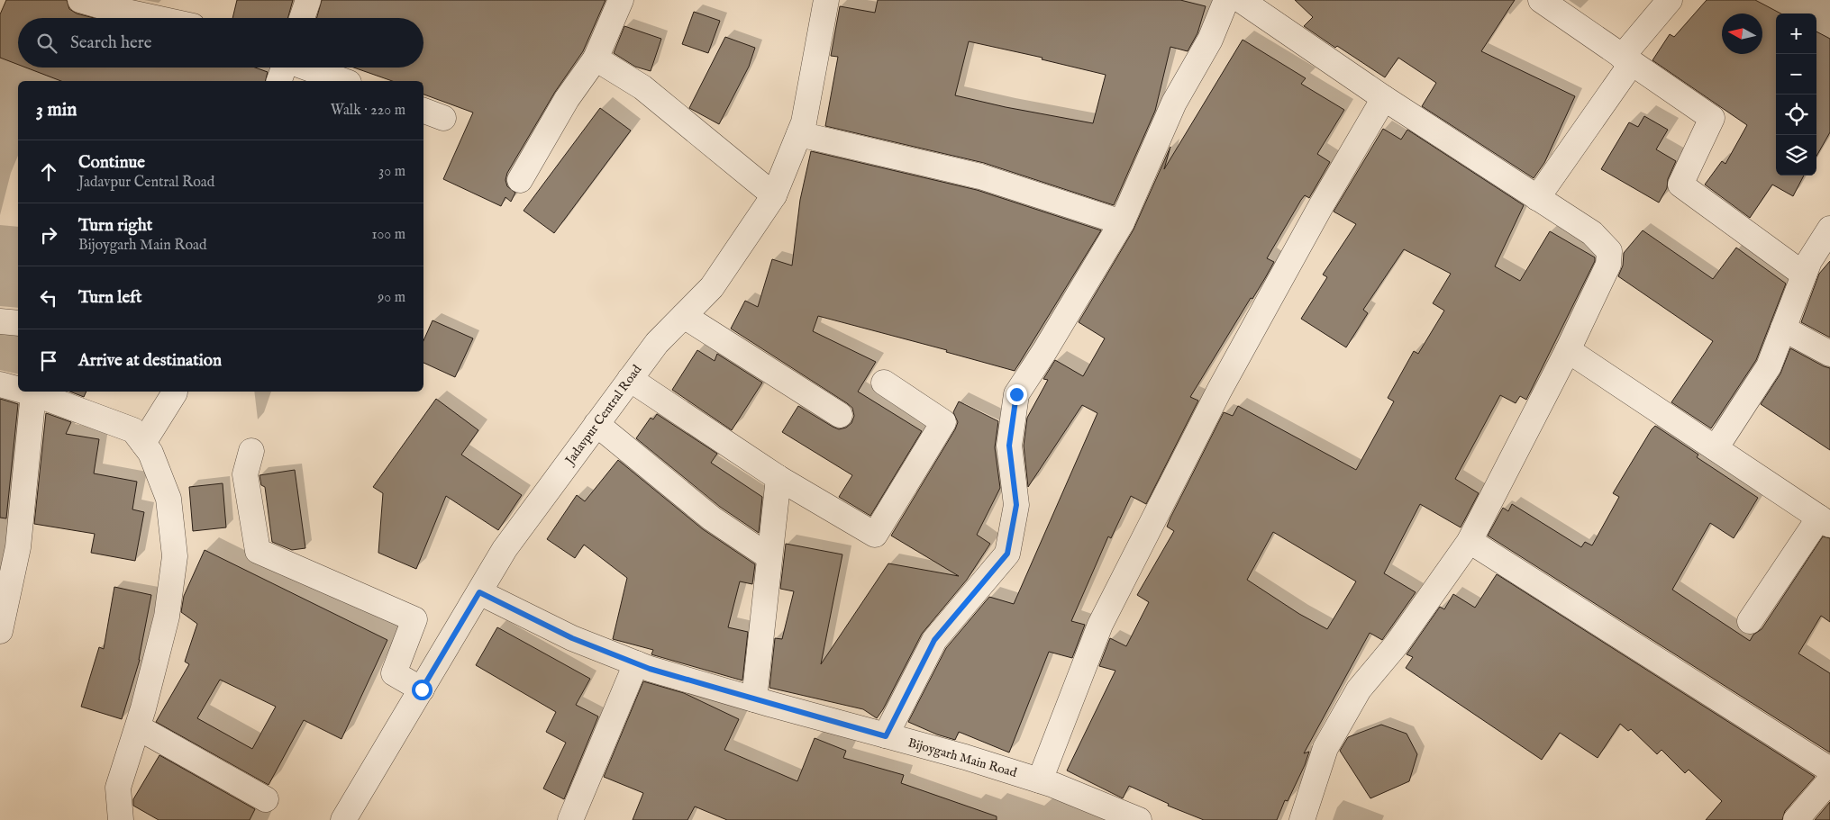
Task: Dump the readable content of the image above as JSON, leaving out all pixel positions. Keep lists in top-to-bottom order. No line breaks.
{"streets":{"street":["Jadavpur Central Road","Bijoygarh Main Road"]},"crossings":[["Jadavpur Central Road","Bijoygarh Main Road"]],"north":"left","page":{"map_buttons":["+","−"],"search":"Search here","heading":["3 min","Walk · 220 m"],"list":[["Continue","Jadavpur Central Road","30 m"],["Turn right","Bijoygarh Main Road","100 m"],["Turn left","90 m"],"Arrive at destination"]}}
